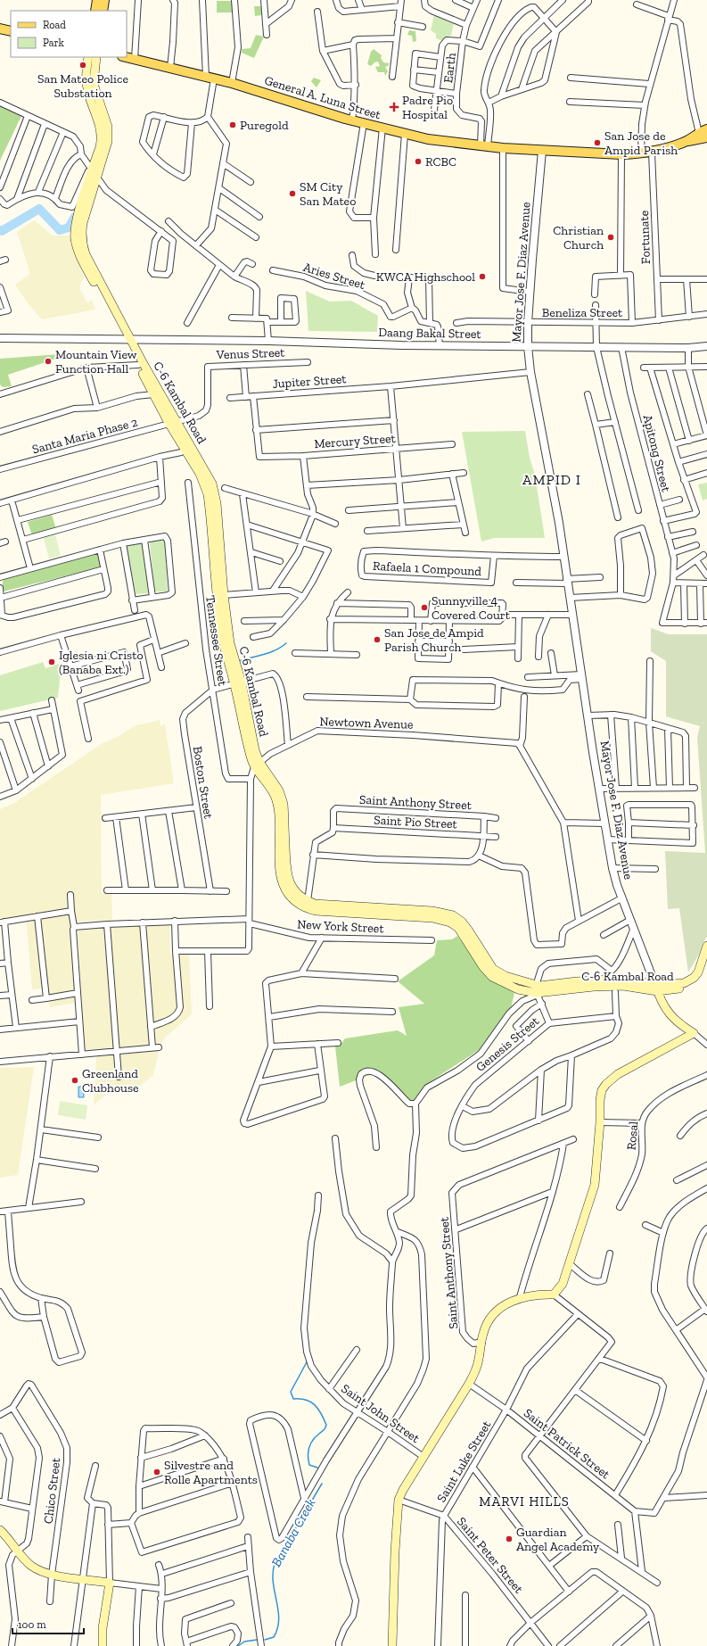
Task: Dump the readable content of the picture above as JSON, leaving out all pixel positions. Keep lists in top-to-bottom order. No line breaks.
{"streets":{"main road":["General A. Luna Street","Mayor Jose F. Diaz Avenue","C-6 Kambal Road"],"street":["Earth","Fortunate","Aries Street","Beneliza Street","Daang Bakal Street","Venus Street","Jupiter Street","Santa Maria Phase 2","Mercury Street","Apitong Street","Rafaela 1 Compound","Tennessee Street","Newtown Avenue","Boston Street","Saint Anthony Street","Saint Pio Street","New York Street","Genesis Street","Rosal","Saint John Street","Saint Patrick Street","Saint Luke Street","Chico Street","Saint Peter Street"]},"crossings":[["Earth","General A. Luna Street"],["General A. Luna Street","Fortunate"],["General A. Luna Street","Mayor Jose F. Diaz Avenue"],["Fortunate","Beneliza Street"],["Mayor Jose F. Diaz Avenue","Beneliza Street"],["Mayor Jose F. Diaz Avenue","Daang Bakal Street"],["Mayor Jose F. Diaz Avenue","Jupiter Street"],["Mayor Jose F. Diaz Avenue","C-6 Kambal Road"],["Mayor Jose F. Diaz Avenue","Rafaela 1 Compound"],["Daang Bakal Street","C-6 Kambal Road"],["Daang Bakal Street","Apitong Street"],["Venus Street","C-6 Kambal Road"],["Venus Street","Santa Maria Phase 2"],["C-6 Kambal Road","Santa Maria Phase 2"],["C-6 Kambal Road","Newtown Avenue"],["Tennessee Street","Boston Street"],["Saint Anthony Street","Saint Pio Street"],["Saint Patrick Street","Saint Luke Street"],["Saint Luke Street","Saint Peter Street"]],"districts":["AMPID I","MARVI HILLS"],"water":["Banaba Creek"],"places":{"other":["San Mateo Police Substation","Puregold","San Jose de Ampid Parish","RCBC","SM City San Mateo","Christian Church","KWCA Highschool","Mountain View Function Hall","Sunnyville 4 Covered Court","San Jose de Ampid Parish Church","Iglesia ni Cristo (Banaba Ext.)","Greenland Clubhouse","Silvestre and Rolle Apartments","Guardian Angel Academy"],"health":["Padre Pio Hospital"]},"legend":["Road","Park"],"scale_bar":"100 m"}
